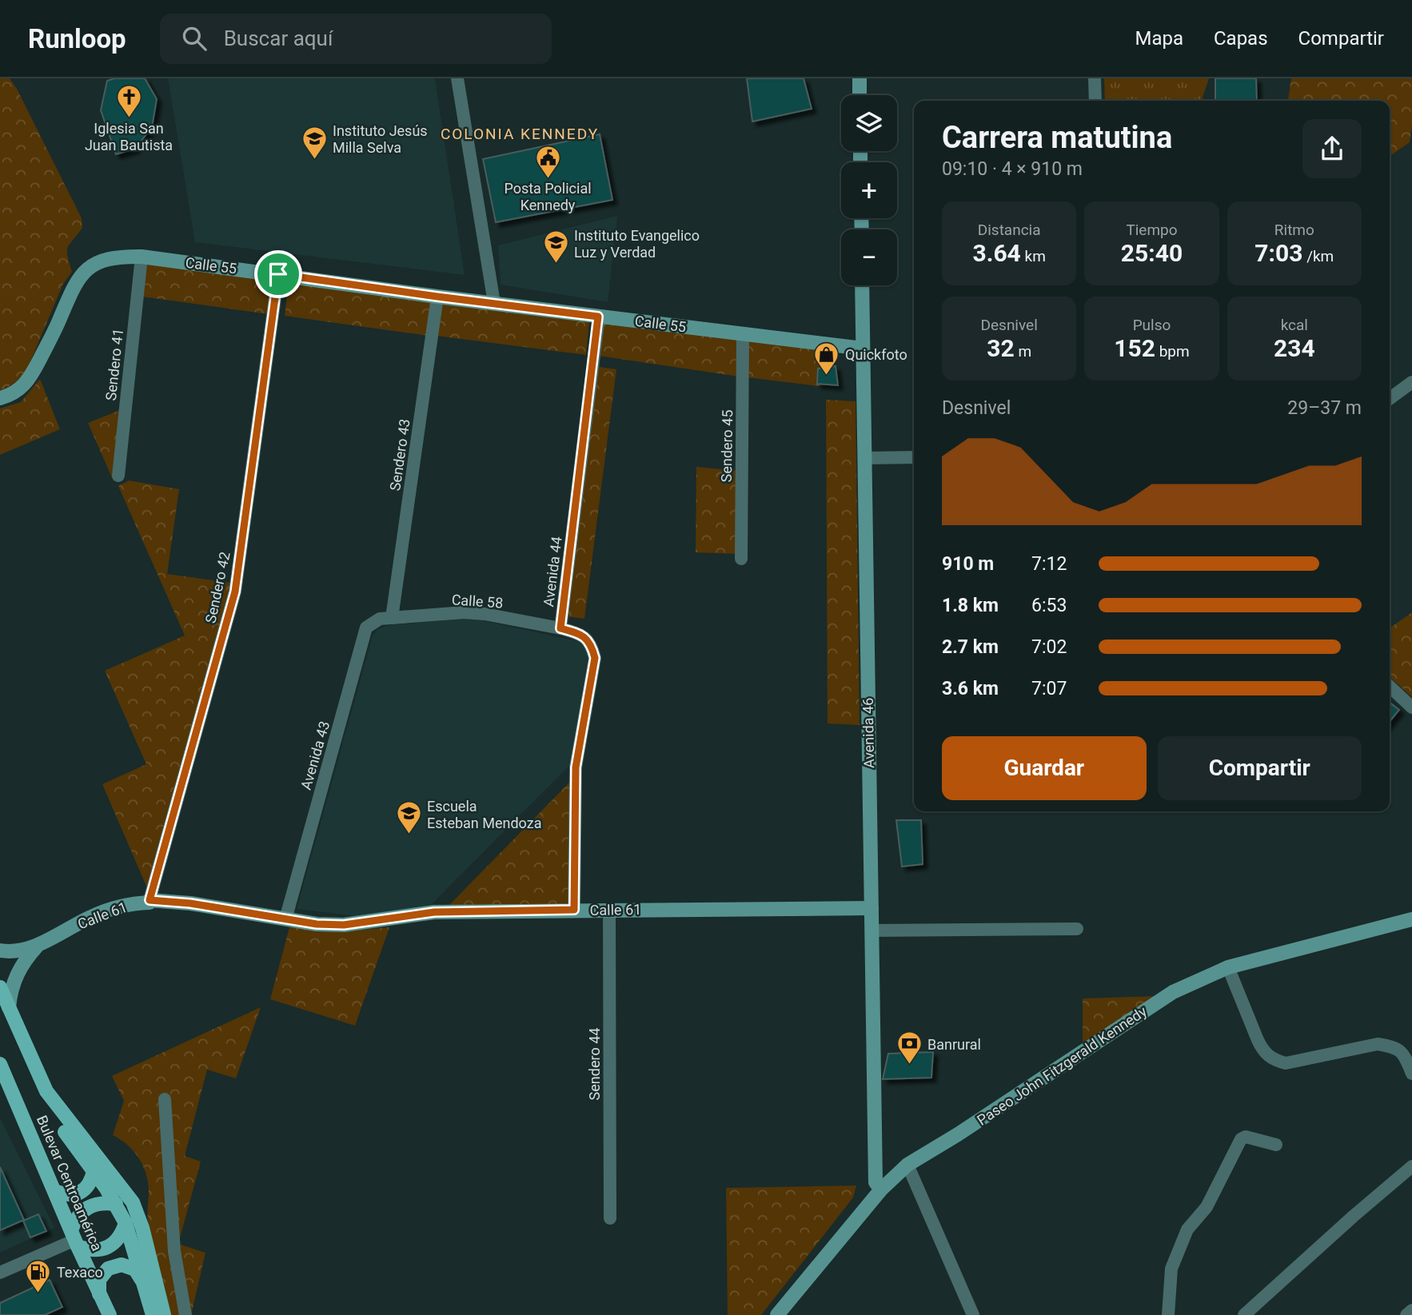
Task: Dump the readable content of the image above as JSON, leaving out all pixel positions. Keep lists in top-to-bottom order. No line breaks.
{"streets":{"main road":["Bulevar Centroamérica"],"street":["Calle 55","Sendero 41","Sendero 45","Sendero 43","Avenida 44","Sendero 42","Calle 58","Avenida 46","Avenida 43","Calle 61","Sendero 44","Paseo John Fitzgerald Kennedy"]},"crossings":[["Calle 55","Sendero 41"],["Calle 55","Sendero 45"],["Calle 55","Sendero 43"],["Calle 55","Avenida 44"],["Calle 55","Sendero 42"],["Calle 55","Avenida 46"],["Sendero 43","Calle 58"],["Sendero 43","Avenida 43"],["Avenida 44","Calle 58"],["Sendero 42","Calle 61"],["Calle 58","Avenida 43"],["Avenida 46","Calle 61"],["Avenida 46","Paseo John Fitzgerald Kennedy"],["Avenida 43","Calle 61"],["Calle 61","Sendero 44"],["Calle 61","Bulevar Centroamérica"]],"districts":["COLONIA KENNEDY"],"places":{"church":["Iglesia San Juan Bautista"],"school or university":["Instituto Jesús Milla Selva","Instituto Evangelico Luz y Verdad","Escuela Esteban Mendoza"],"public building":["Posta Policial Kennedy"],"shop":["Quickfoto"],"bank":["Banrural"],"fuel station":["Texaco"]},"page":{"header":"Runloop","search":"Buscar aquí","nav":["Mapa","Capas","Compartir"],"map_buttons":["+","−"],"heading":["Carrera matutina","09:10 · 4 × 910 m"],"stats":[["Distancia","3.64 km"],["Tiempo","25:40"],["Ritmo","7:03 /km"],["Desnivel","32 m"],["Pulso","152 bpm"],["kcal","234"]],"chart":["Desnivel","29–37 m"],"list":[{"name":"910 m","note":"7:12"},{"name":"1.8 km","note":"6:53"},{"name":"2.7 km","note":"7:02"},{"name":"3.6 km","note":"7:07"}],"buttons":["Guardar","Compartir"]}}
